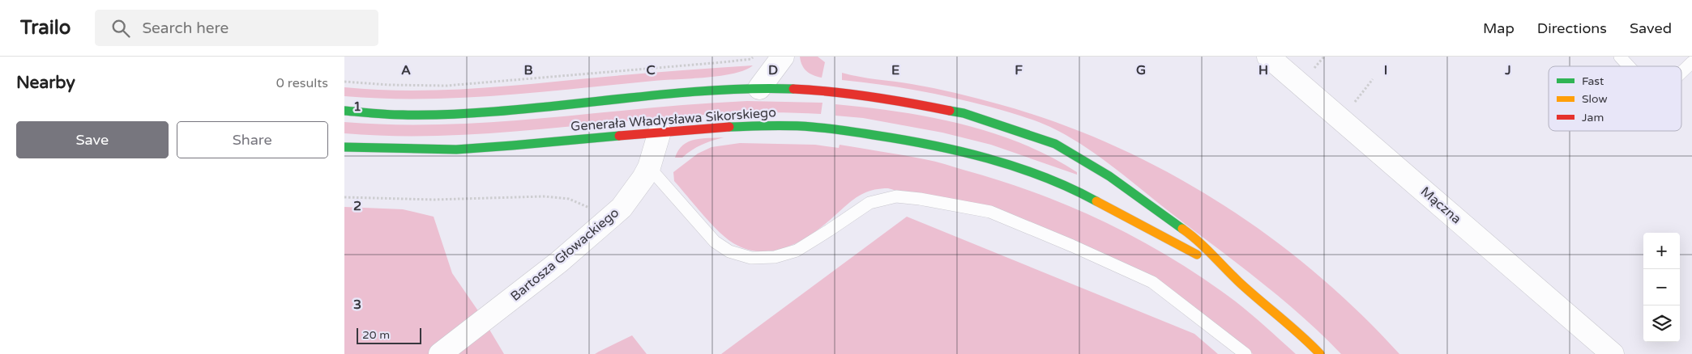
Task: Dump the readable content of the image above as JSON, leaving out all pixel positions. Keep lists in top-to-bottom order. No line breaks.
{"streets":{"main road":["Generała Władysława Sikorskiego"],"street":["Mączna","Bartosza Głowackiego"]},"crossings":[["Generała Władysława Sikorskiego","Bartosza Głowackiego"]],"legend":["Fast","Slow","Jam"],"scale_bar":"20 m","page":{"header":"Trailo","search":"Search here","nav":["Map","Directions","Saved"],"heading":["Nearby","0 results"],"buttons":["Save","Share"],"map_buttons":["+","−"],"scale":"20 m"},"grid":{"columns":["A","B","C","D","E","F","G","H","I","J"],"rows":["1","2","3"]}}
